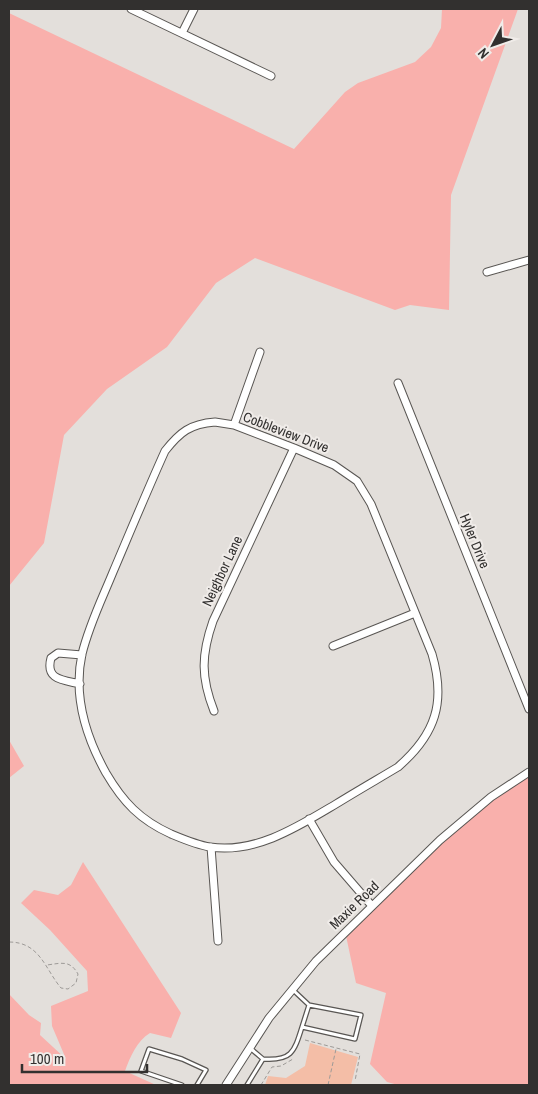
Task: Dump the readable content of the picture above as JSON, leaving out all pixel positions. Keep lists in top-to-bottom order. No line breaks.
{"streets":{"street":["Cobbleview Drive","Hyler Drive","Neighbor Lane","Maxie Road"]},"crossings":[["Cobbleview Drive","Neighbor Lane"]],"scale_bar":"100 m","north":"bottom left"}
